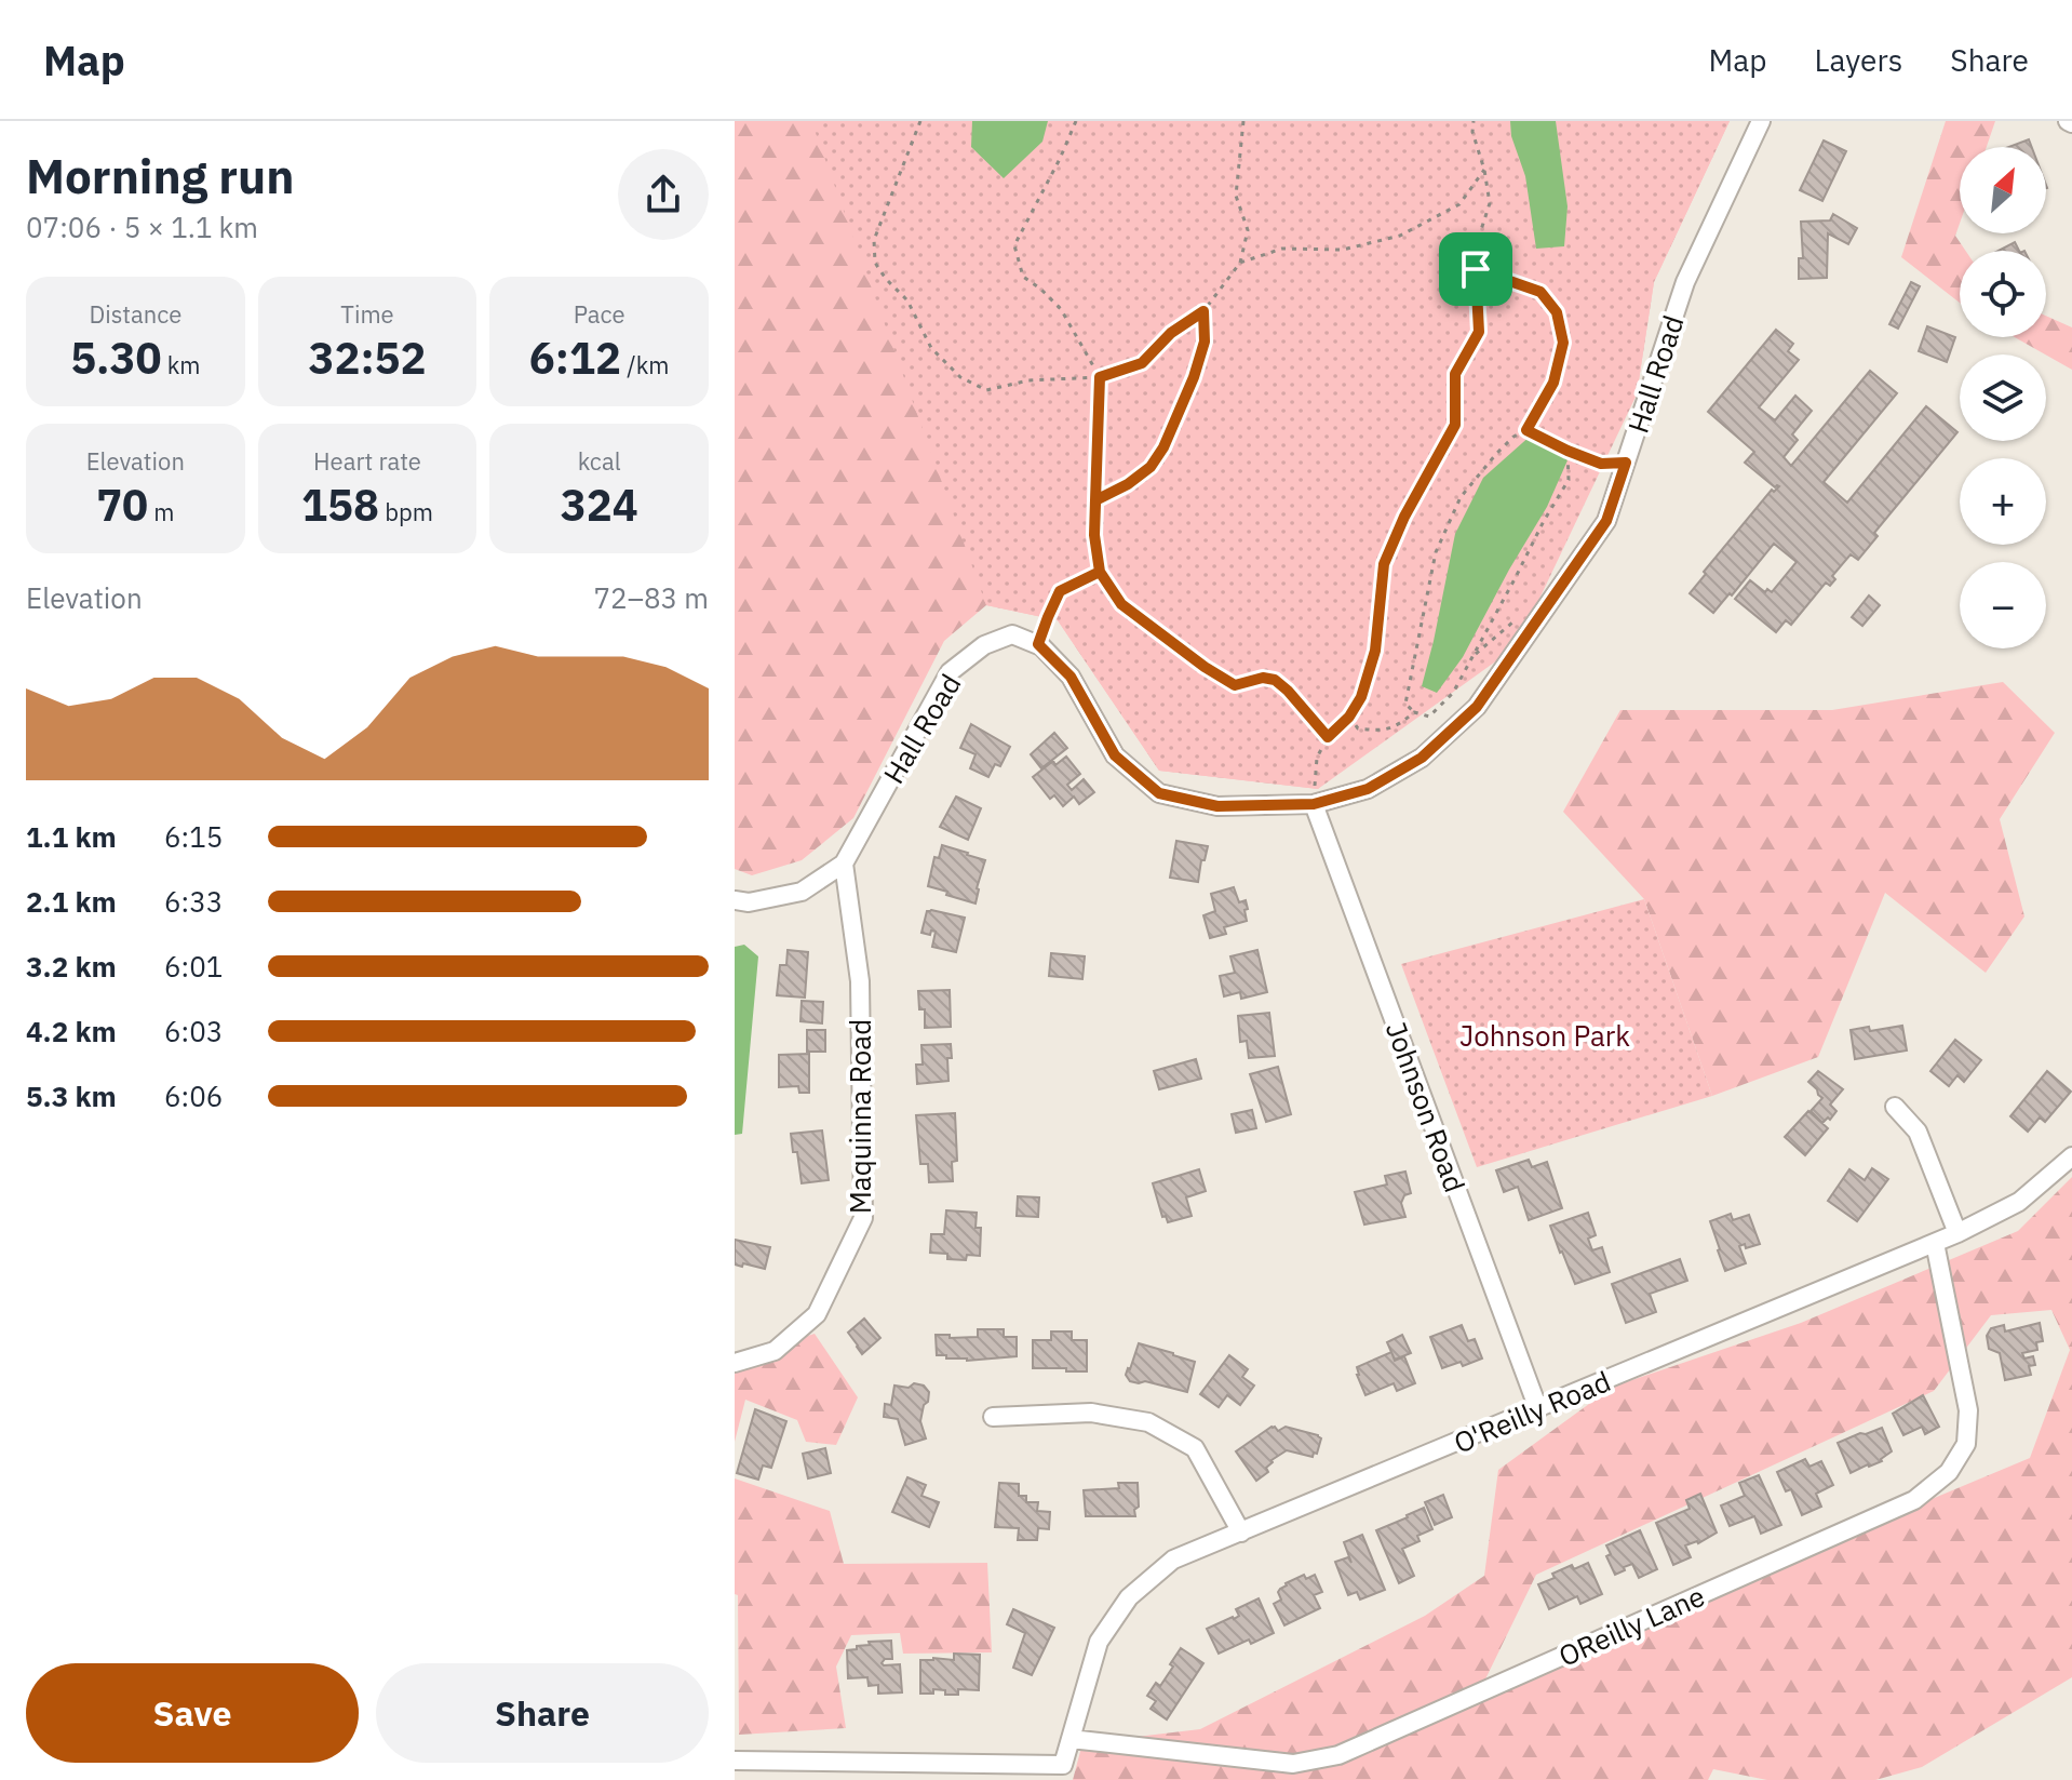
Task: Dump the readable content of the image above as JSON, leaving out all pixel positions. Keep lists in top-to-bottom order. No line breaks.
{"streets":{"street":["Hall Road","Johnson Road","Maquinna Road","O'Reilly Road","OReilly Lane"]},"crossings":[["Hall Road","Johnson Road"],["Hall Road","Maquinna Road"],["Johnson Road","O'Reilly Road"],["O'Reilly Road","OReilly Lane"]],"parks":["Johnson Park"],"north":"top right","page":{"header":"Map","nav":["Map","Layers","Share"],"heading":["Morning run","07:06 · 5 × 1.1 km"],"map_buttons":["+","−"],"stats":[["Distance","5.30 km"],["Time","32:52"],["Pace","6:12 /km"],["Elevation","70 m"],["Heart rate","158 bpm"],["kcal","324"]],"chart":["Elevation","72–83 m"],"list":[{"name":"1.1 km","note":"6:15"},{"name":"2.1 km","note":"6:33"},{"name":"3.2 km","note":"6:01"},{"name":"4.2 km","note":"6:03"},{"name":"5.3 km","note":"6:06"}],"buttons":["Save","Share"]}}
